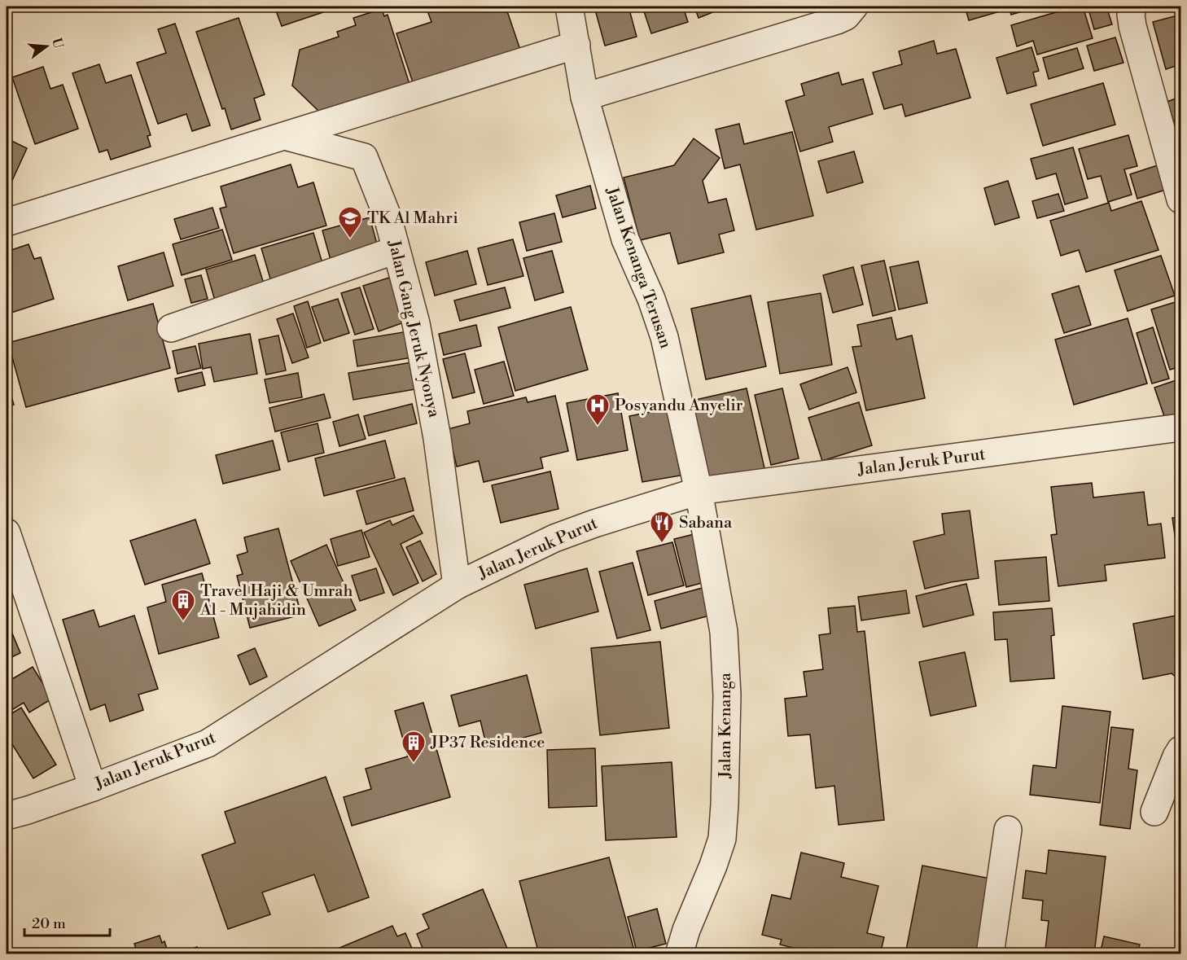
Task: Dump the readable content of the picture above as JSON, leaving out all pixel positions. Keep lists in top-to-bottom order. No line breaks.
{"streets":{"street":["Jalan Kenanga Terusan","Jalan Gang Jeruk Nyonya","Jalan Jeruk Purut","Jalan Kenanga"]},"crossings":[["Jalan Kenanga Terusan","Jalan Jeruk Purut"],["Jalan Kenanga Terusan","Jalan Kenanga"],["Jalan Gang Jeruk Nyonya","Jalan Jeruk Purut"],["Jalan Jeruk Purut","Jalan Kenanga"]],"places":{"school or university":["TK Al Mahri"],"hospital":["Posyandu Anyelir"],"restaurant":["Sabana"],"building":["Travel Haji & Umrah Al - Mujahidin","JP37 Residence"]},"scale_bar":"20 m","north":"right"}
